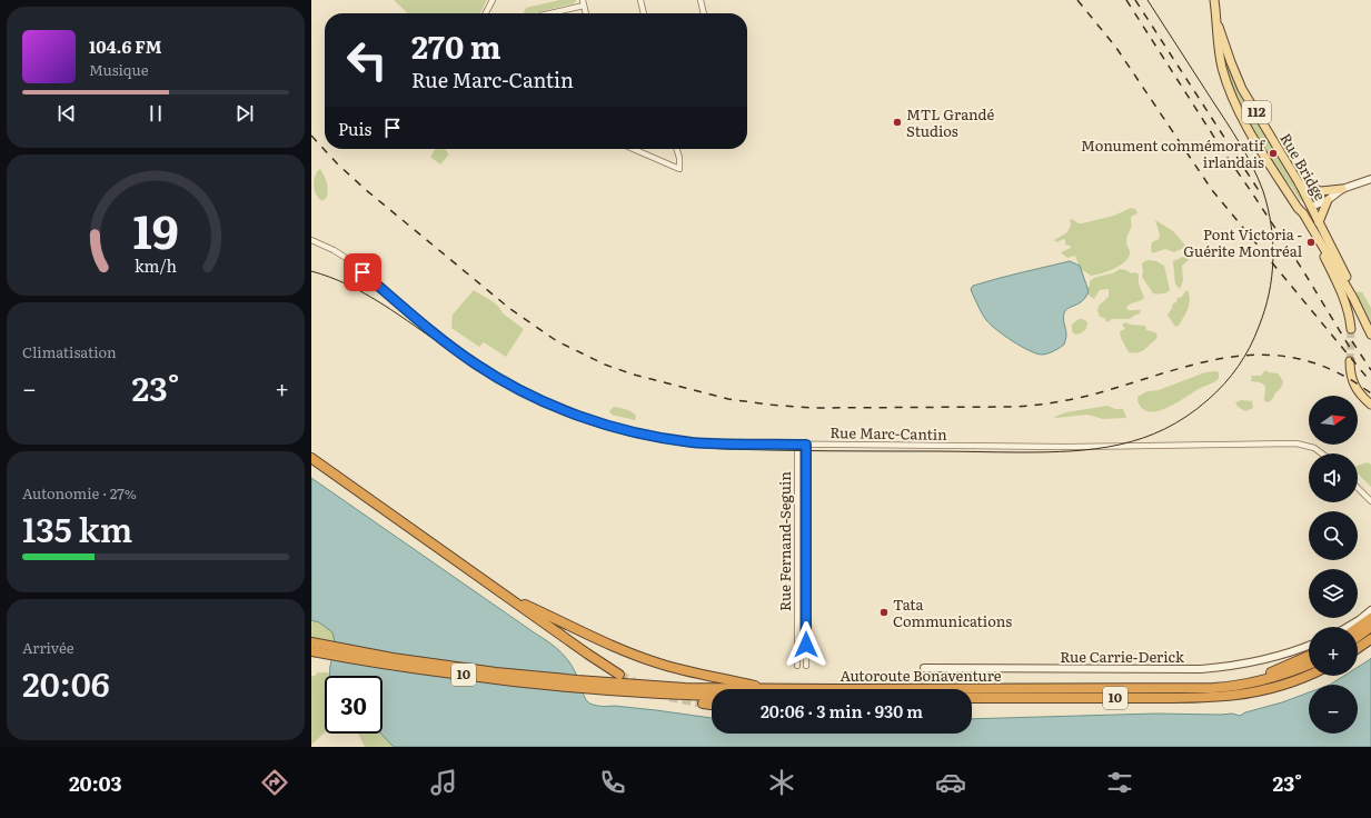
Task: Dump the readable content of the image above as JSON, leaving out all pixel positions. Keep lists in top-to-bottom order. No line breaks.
{"streets":{"highway":["10","Autoroute Bonaventure"],"main road":["112","Rue Bridge"],"street":["Rue Marc-Cantin","Rue Fernand-Seguin","Rue Carrie-Derick"]},"crossings":[["Rue Marc-Cantin","Rue Fernand-Seguin"]],"places":["MTL Grandé Studios","Monument commémoratif irlandais","Pont Victoria - Guérite Montréal","Tata Communications"],"north":"right","page":{"turn":["270 m","Rue Marc-Cantin"],"song":["104.6 FM","Musique"],"then":"Puis","tile":["Climatisation",["Autonomie · 27%","135 km"],["Arrivée","20:06"]],"heat":["−","23°","+"],"map_buttons":["+","−"],"limit":"30","trip":"20:06 · 3 min · 930 m","tabs":["20:03","23°"],"gauge":["19","km/h"]}}
